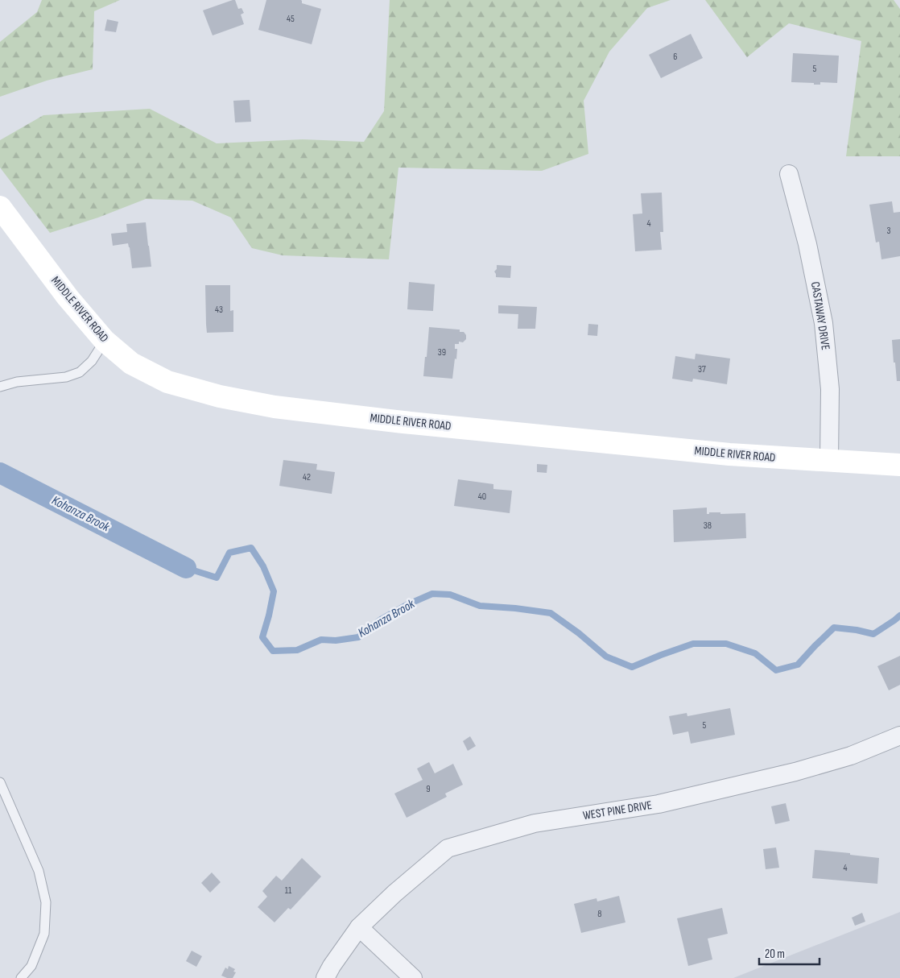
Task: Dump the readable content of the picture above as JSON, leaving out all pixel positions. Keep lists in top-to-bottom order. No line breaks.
{"streets":{"main road":["MIDDLE RIVER ROAD"],"street":["CASTAWAY DRIVE","WEST PINE DRIVE"]},"crossings":[["MIDDLE RIVER ROAD","CASTAWAY DRIVE"]],"water":["Kohanza Brook"],"house_numbers":["45","6","5","4","3","43","39","37","42","40","38","5","9","4","11","8"],"scale_bar":"20 m"}
